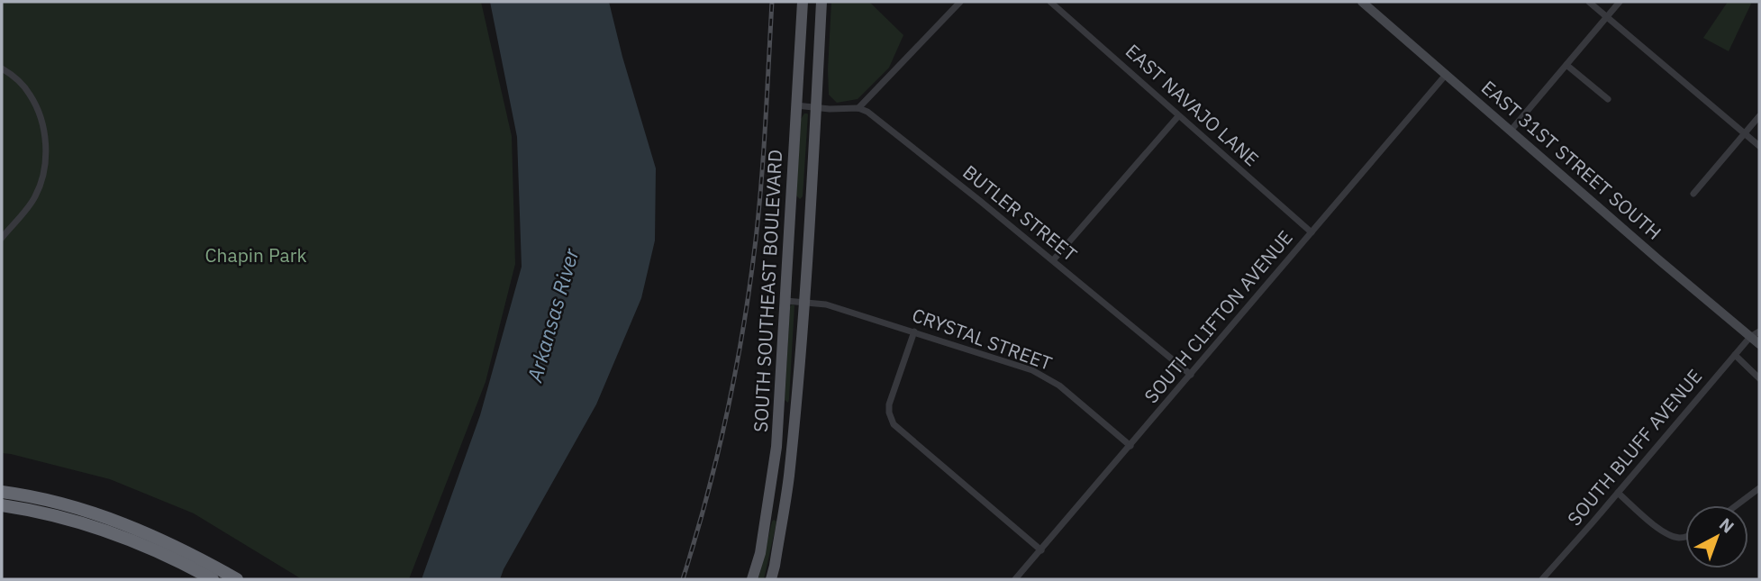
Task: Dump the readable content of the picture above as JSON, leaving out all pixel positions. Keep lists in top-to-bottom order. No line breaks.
{"streets":{"main road":["SOUTH SOUTHEAST BOULEVARD"],"street":["EAST NAVAJO LANE","EAST 31ST STREET SOUTH","BUTLER STREET","SOUTH CLIFTON AVENUE","CRYSTAL STREET","SOUTH BLUFF AVENUE"]},"crossings":[["EAST NAVAJO LANE","SOUTH CLIFTON AVENUE"],["EAST 31ST STREET SOUTH","SOUTH CLIFTON AVENUE"],["EAST 31ST STREET SOUTH","SOUTH BLUFF AVENUE"],["BUTLER STREET","SOUTH CLIFTON AVENUE"],["SOUTH SOUTHEAST BOULEVARD","CRYSTAL STREET"],["SOUTH CLIFTON AVENUE","CRYSTAL STREET"]],"water":["Arkansas River"],"parks":["Chapin Park"],"north":"top right"}
